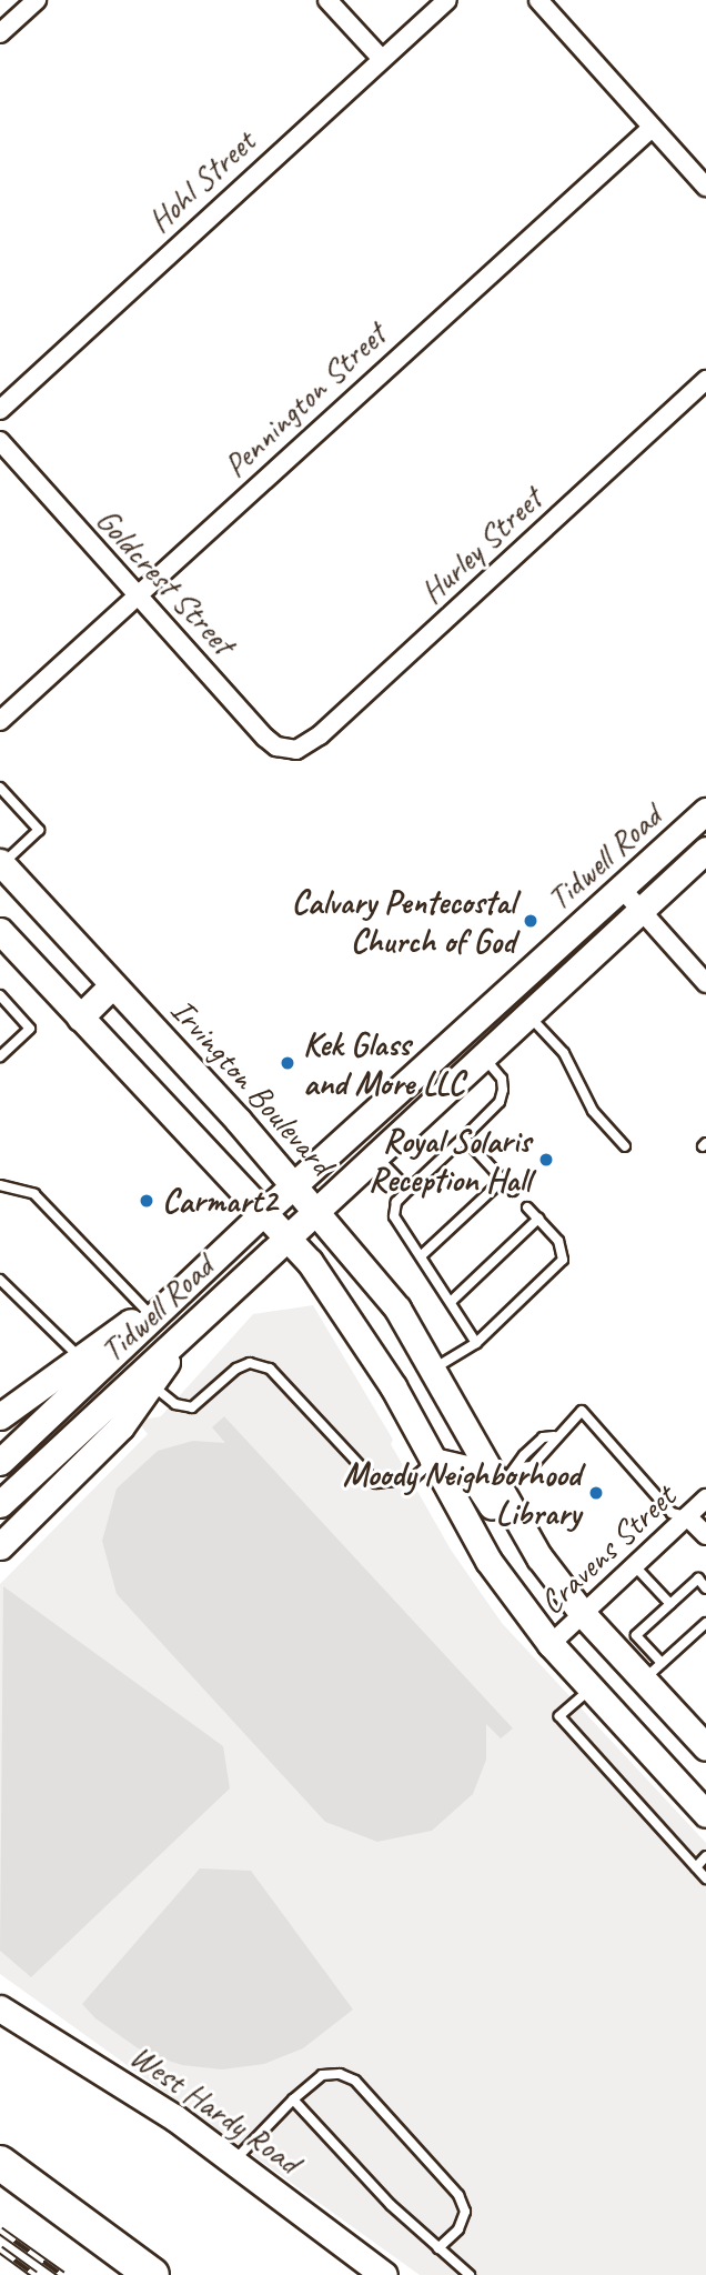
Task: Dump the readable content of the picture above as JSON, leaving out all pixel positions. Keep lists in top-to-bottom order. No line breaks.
{"streets":{"main road":["Tidwell Road","Irvington Boulevard","West Hardy Road"],"street":["Hohl Street","Pennington Street","Hurley Street","Goldcrest Street","Cravens Street"]},"crossings":[["Pennington Street","Goldcrest Street"],["Hurley Street","Goldcrest Street"],["Tidwell Road","Irvington Boulevard"],["Irvington Boulevard","Cravens Street"]],"places":["Calvary Pentecostal Church of God","Kek Glass and More LLC","Royal Solaris Reception Hall","Carmart2","Moody Neighborhood Library"]}
